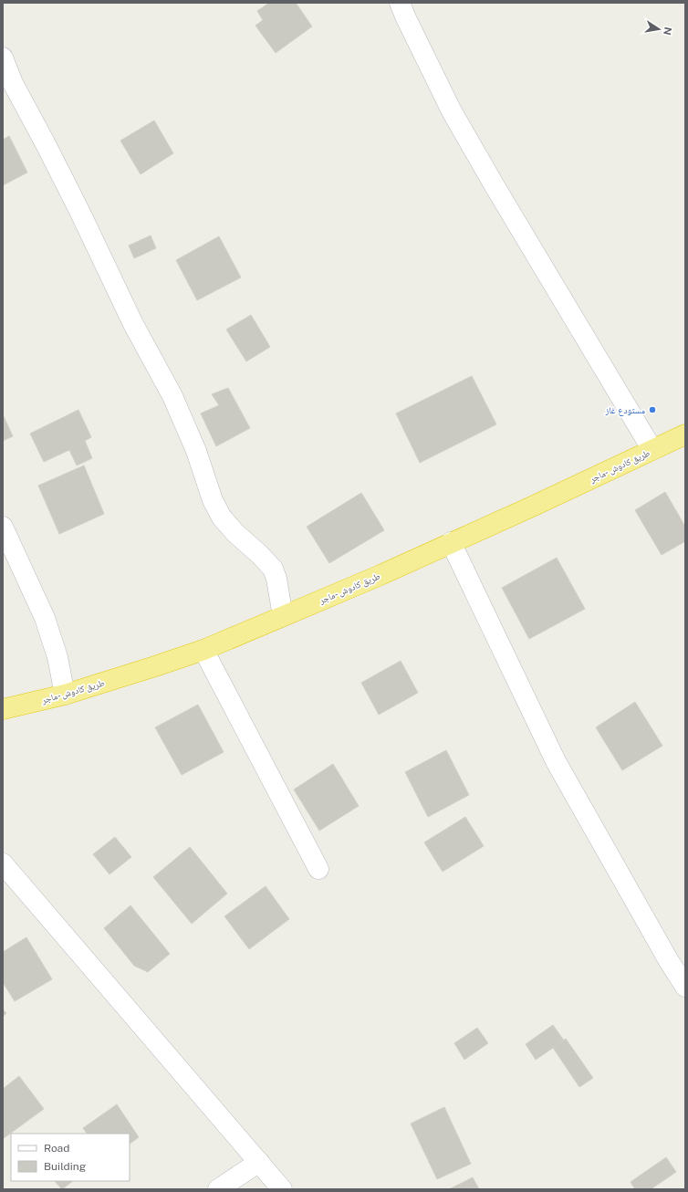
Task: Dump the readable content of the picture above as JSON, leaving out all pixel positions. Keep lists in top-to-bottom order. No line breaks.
{"streets":{"highway":["طريق كادوش -ماجر"]},"places":["مستودع غاز"],"legend":["Road","Building"],"north":"right"}
